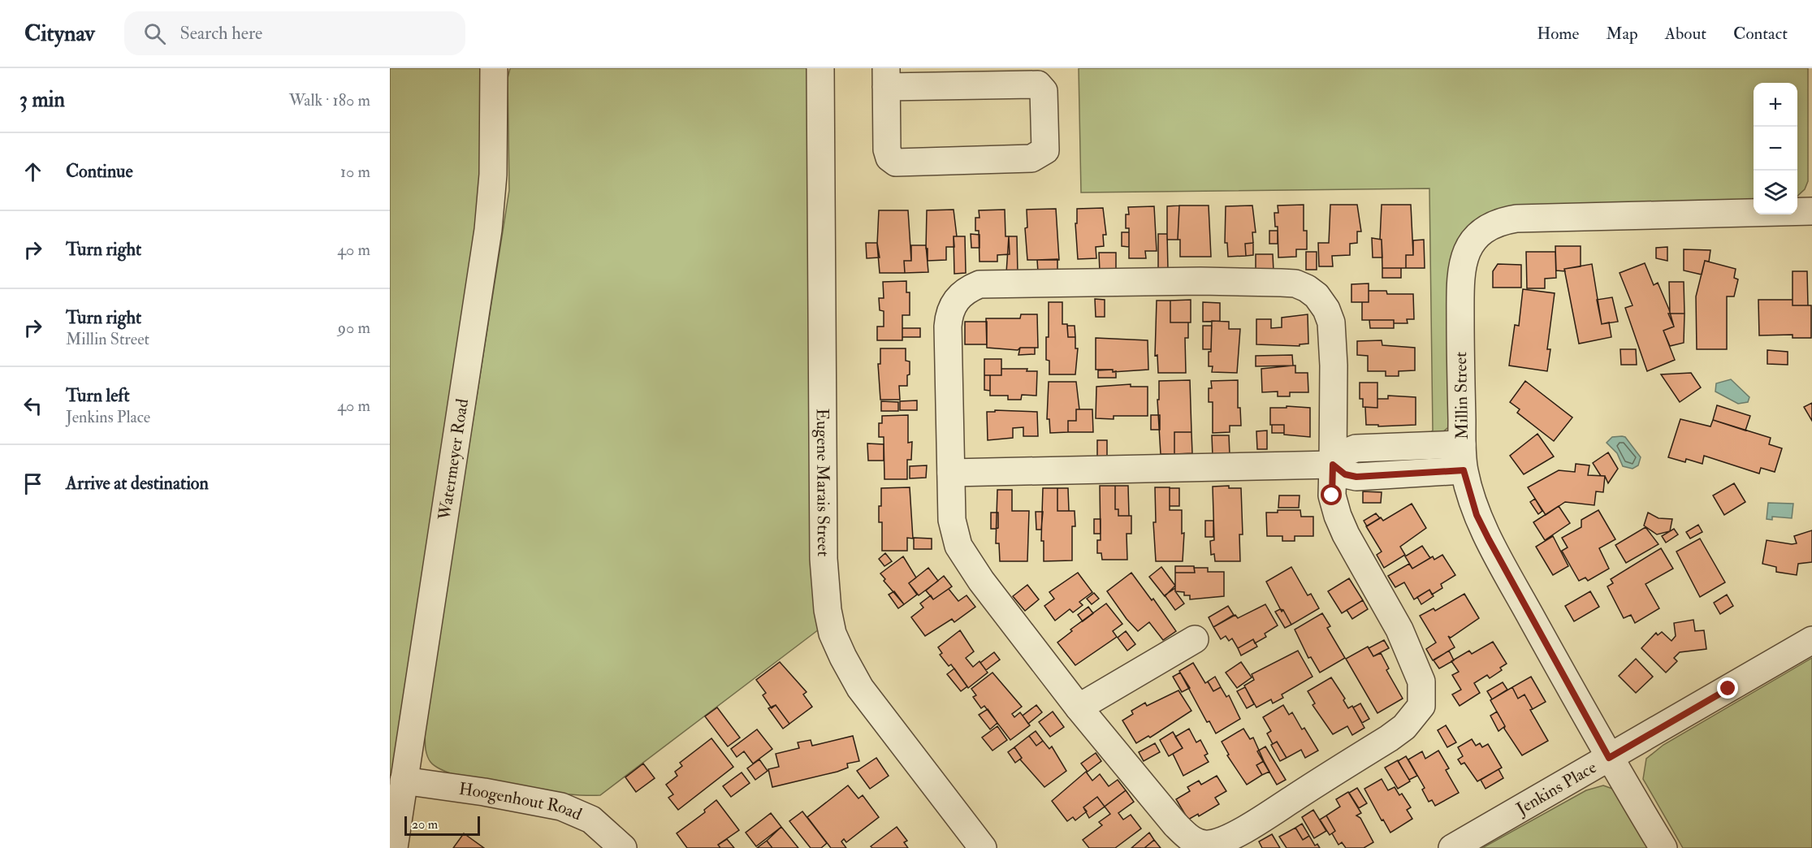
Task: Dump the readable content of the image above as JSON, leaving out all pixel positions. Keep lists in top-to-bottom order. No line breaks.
{"streets":{"street":["Millin Street","Watermeyer Road","Eugene Marais Street","Jenkins Place","Hoogenhout Road"]},"crossings":[["Millin Street","Jenkins Place"],["Watermeyer Road","Hoogenhout Road"]],"scale_bar":"20 m","page":{"header":"Citynav","search":"Search here","nav":["Home","Map","About","Contact"],"heading":["3 min","Walk · 180 m"],"map_buttons":["+","−"],"list":[["Continue","10 m"],["Turn right","40 m"],["Turn right","Millin Street","90 m"],["Turn left","Jenkins Place","40 m"],"Arrive at destination"],"scale":"20 m"}}
